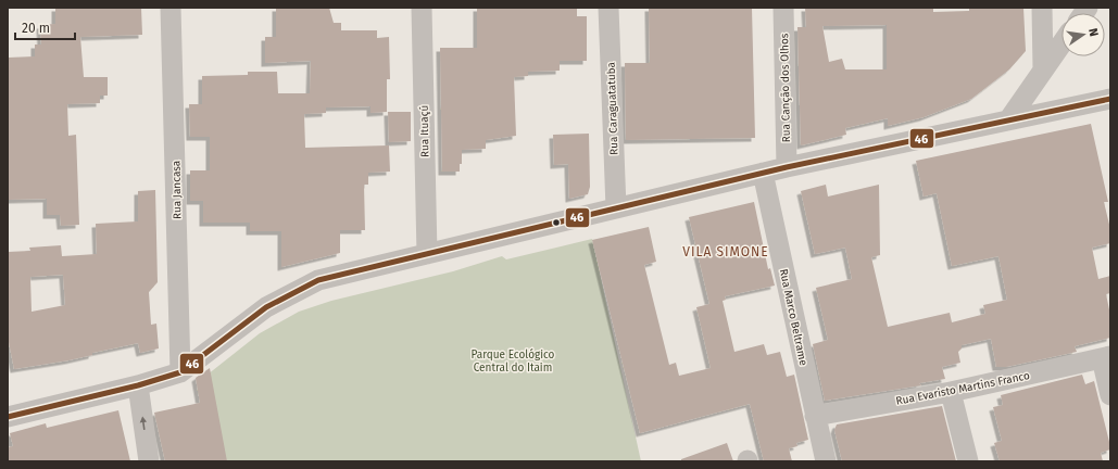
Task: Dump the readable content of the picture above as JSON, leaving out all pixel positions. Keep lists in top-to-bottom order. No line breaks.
{"streets":{"street":["Rua Canção dos Olhos","Rua Caraguatatuba","Rua Ituaçú","Rua Jancasa","Rua Marco Beltrame","Rua Evaristo Martins Franco"]},"crossings":[["Rua Marco Beltrame","Rua Evaristo Martins Franco"]],"districts":["VILA SIMONE"],"parks":["Parque Ecológico Central do Itaim"],"lines":["transit line 46"],"scale_bar":"20 m","north":"right"}
